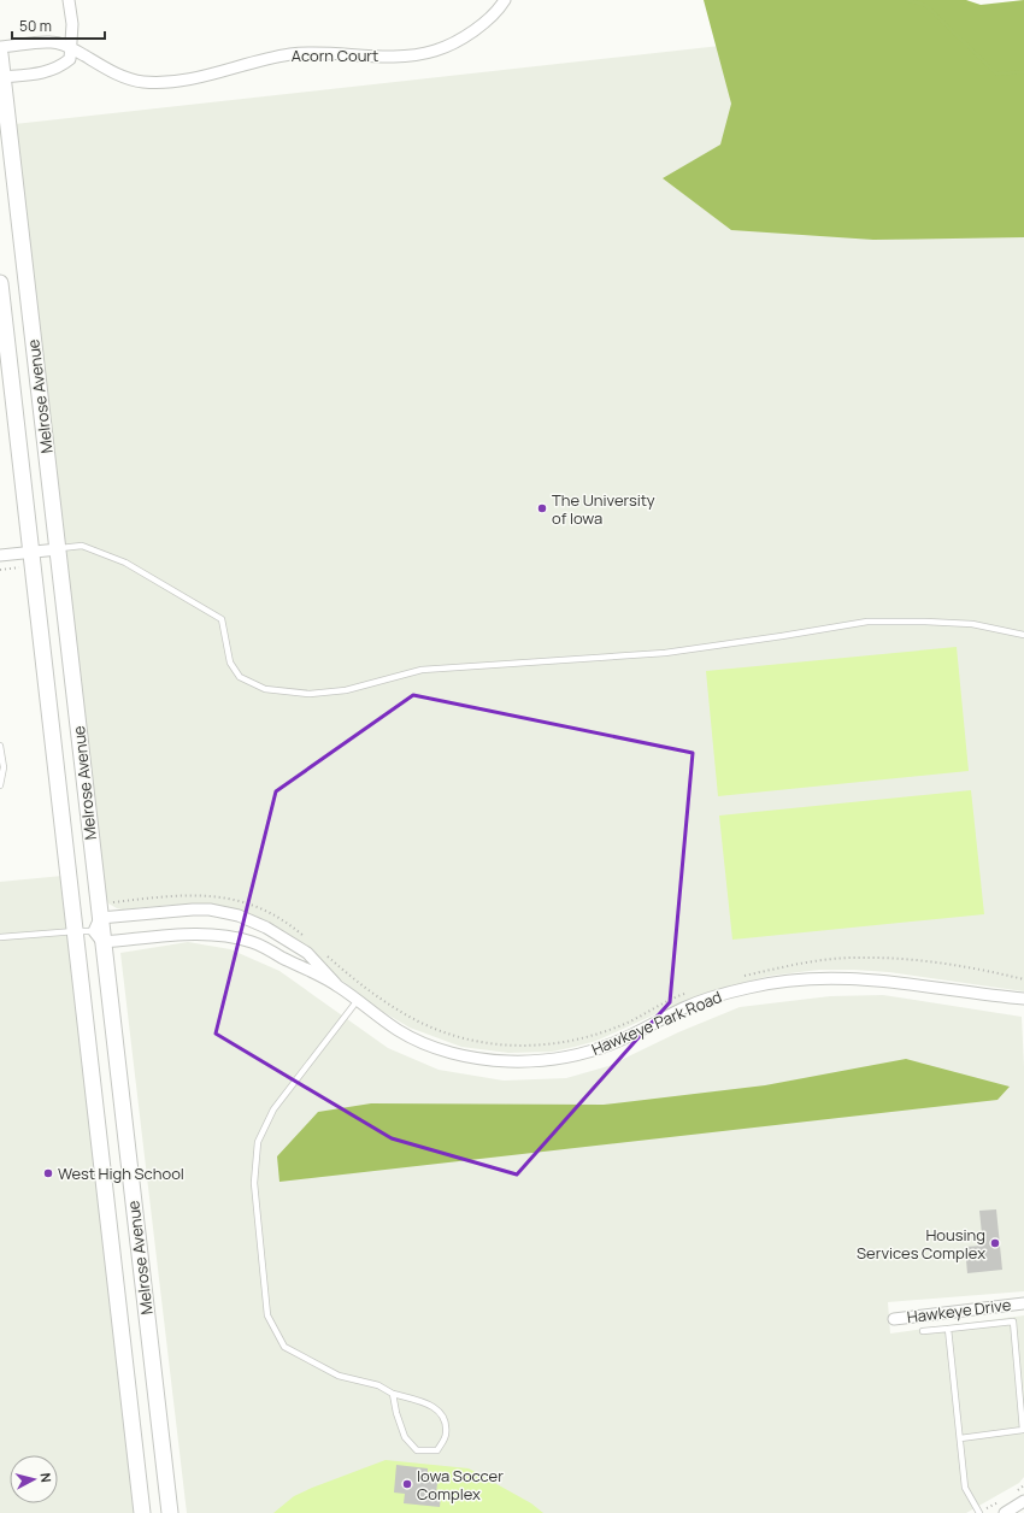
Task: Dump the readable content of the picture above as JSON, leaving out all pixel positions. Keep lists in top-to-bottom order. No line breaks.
{"streets":{"main road":["Melrose Avenue"],"street":["Acorn Court","Hawkeye Park Road","Hawkeye Drive"]},"crossings":[["Melrose Avenue","Hawkeye Park Road"]],"places":["The University of Iowa","West High School","Housing Services Complex","Iowa Soccer Complex"],"scale_bar":"50 m","north":"right"}
